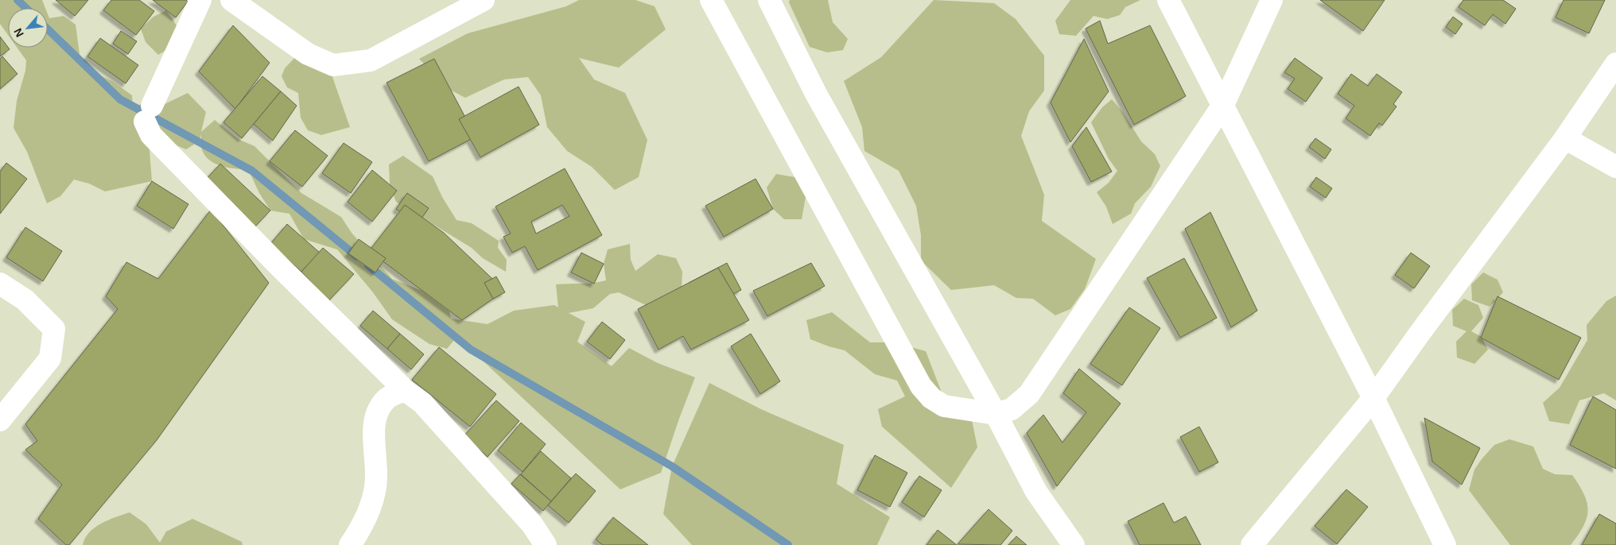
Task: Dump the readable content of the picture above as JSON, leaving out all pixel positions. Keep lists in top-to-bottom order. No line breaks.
{"north":"bottom left"}
